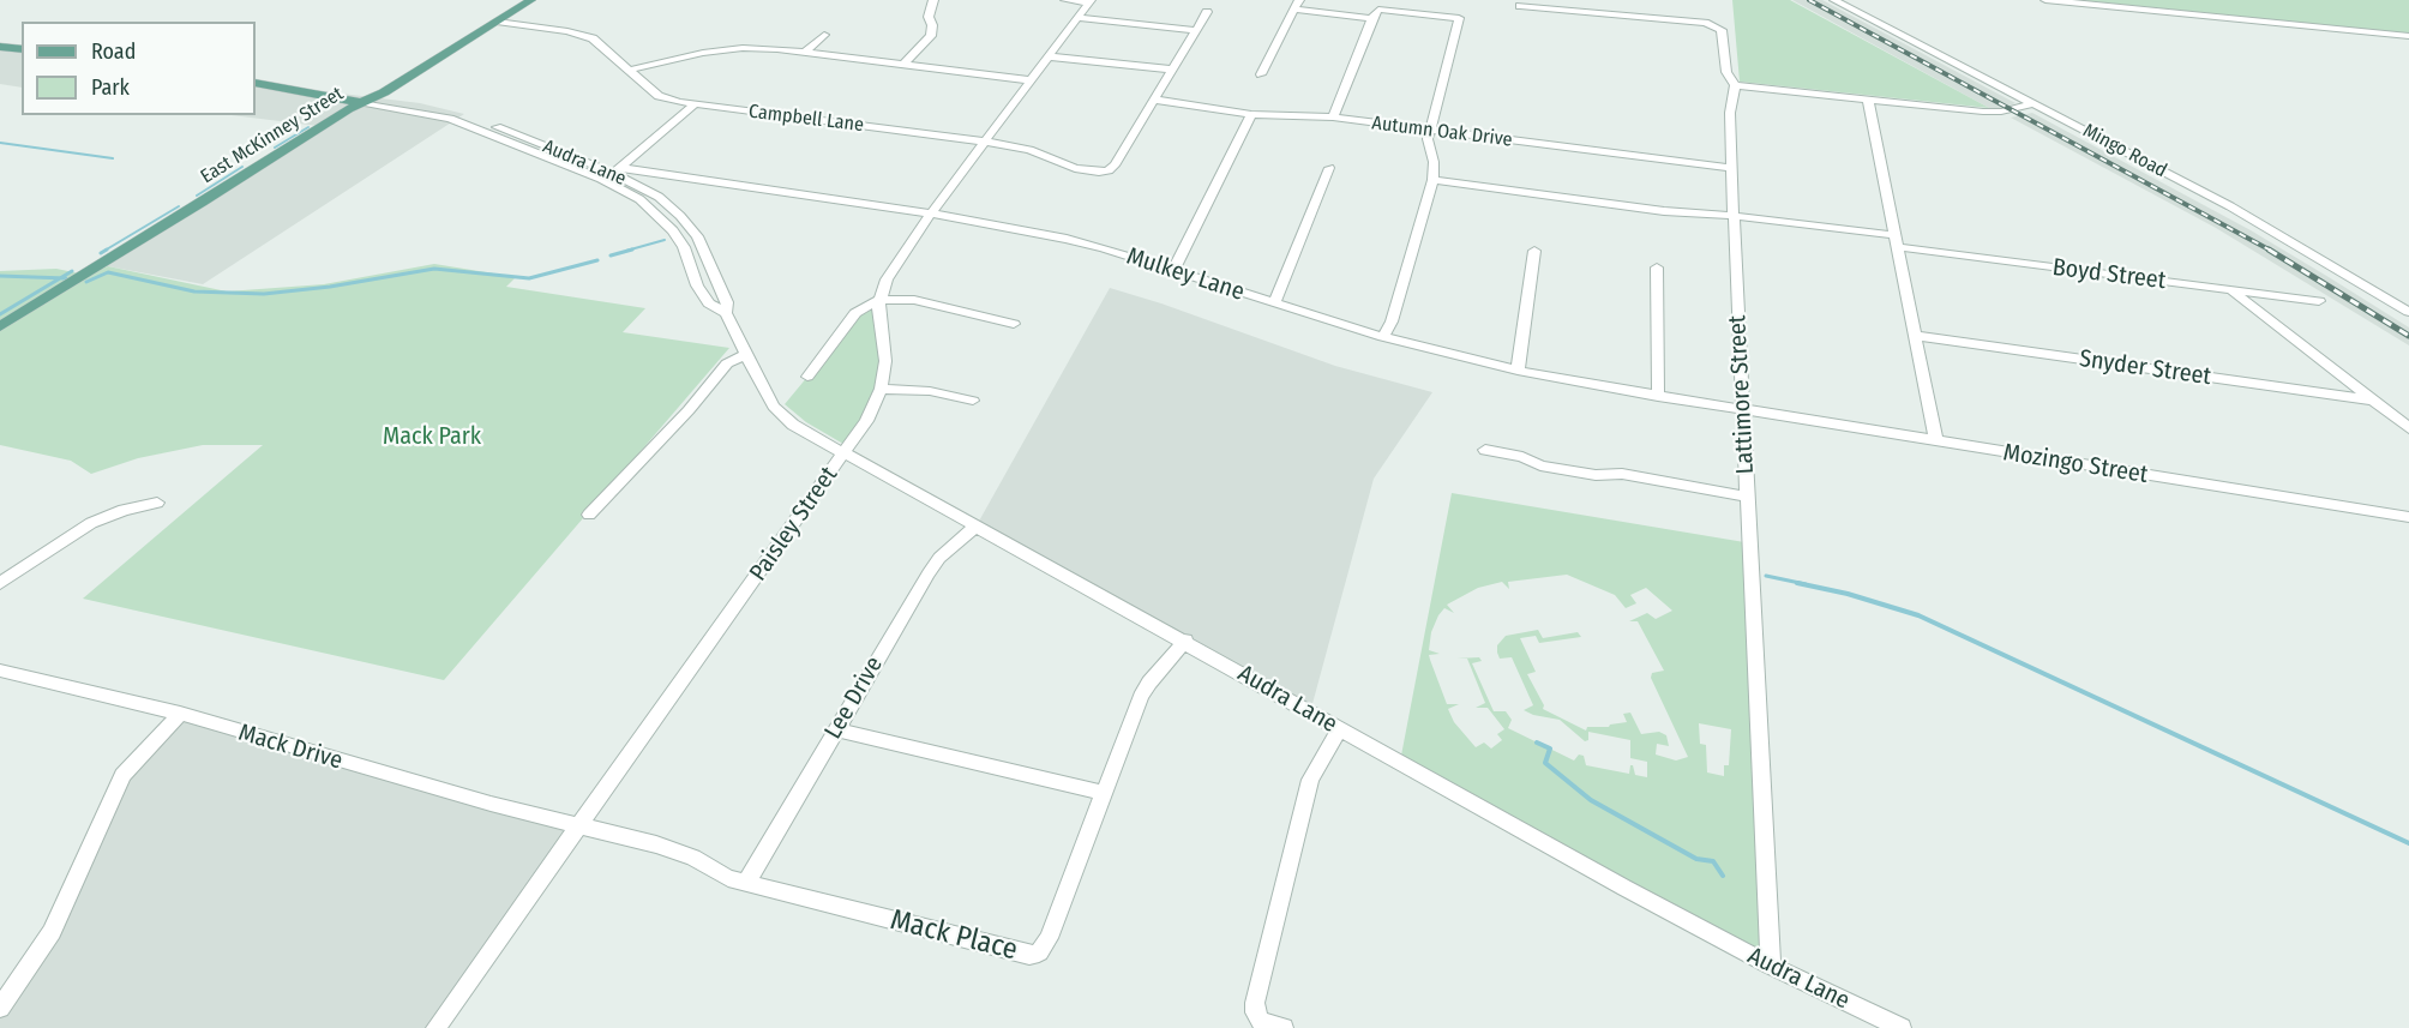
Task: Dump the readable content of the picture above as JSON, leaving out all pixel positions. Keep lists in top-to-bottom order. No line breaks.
{"streets":{"main road":["East McKinney Street"],"street":["Campbell Lane","Autumn Oak Drive","Mingo Road","Audra Lane","Mulkey Lane","Boyd Street","Snyder Street","Lattimore Street","Mozingo Street","Paisley Street","Lee Drive","Mack Drive","Mack Place"]},"crossings":[["Campbell Lane","Autumn Oak Drive"],["Campbell Lane","East McKinney Street"],["Campbell Lane","Paisley Street"],["Autumn Oak Drive","Lattimore Street"],["East McKinney Street","Audra Lane"],["Audra Lane","Mulkey Lane"],["Audra Lane","Lattimore Street"],["Audra Lane","Paisley Street"],["Audra Lane","Lee Drive"],["Audra Lane","Mack Place"],["Mulkey Lane","Lattimore Street"],["Mulkey Lane","Mozingo Street"],["Mulkey Lane","Paisley Street"],["Boyd Street","Lattimore Street"],["Lattimore Street","Mozingo Street"],["Paisley Street","Mack Drive"],["Paisley Street","Mack Place"],["Lee Drive","Mack Place"],["Mack Drive","Mack Place"]],"parks":["Mack Park"],"legend":["Road","Park"]}
